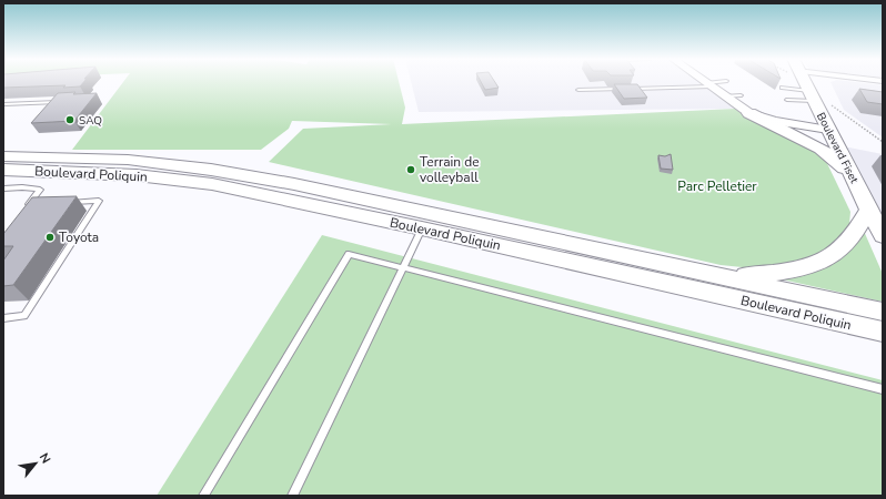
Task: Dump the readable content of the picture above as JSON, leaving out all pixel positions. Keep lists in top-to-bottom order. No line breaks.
{"streets":{"main road":["Boulevard Fiset","Boulevard Poliquin"]},"parks":["Parc Pelletier"],"places":["SAQ","Terrain de volleyball","Toyota"],"north":"top right"}
